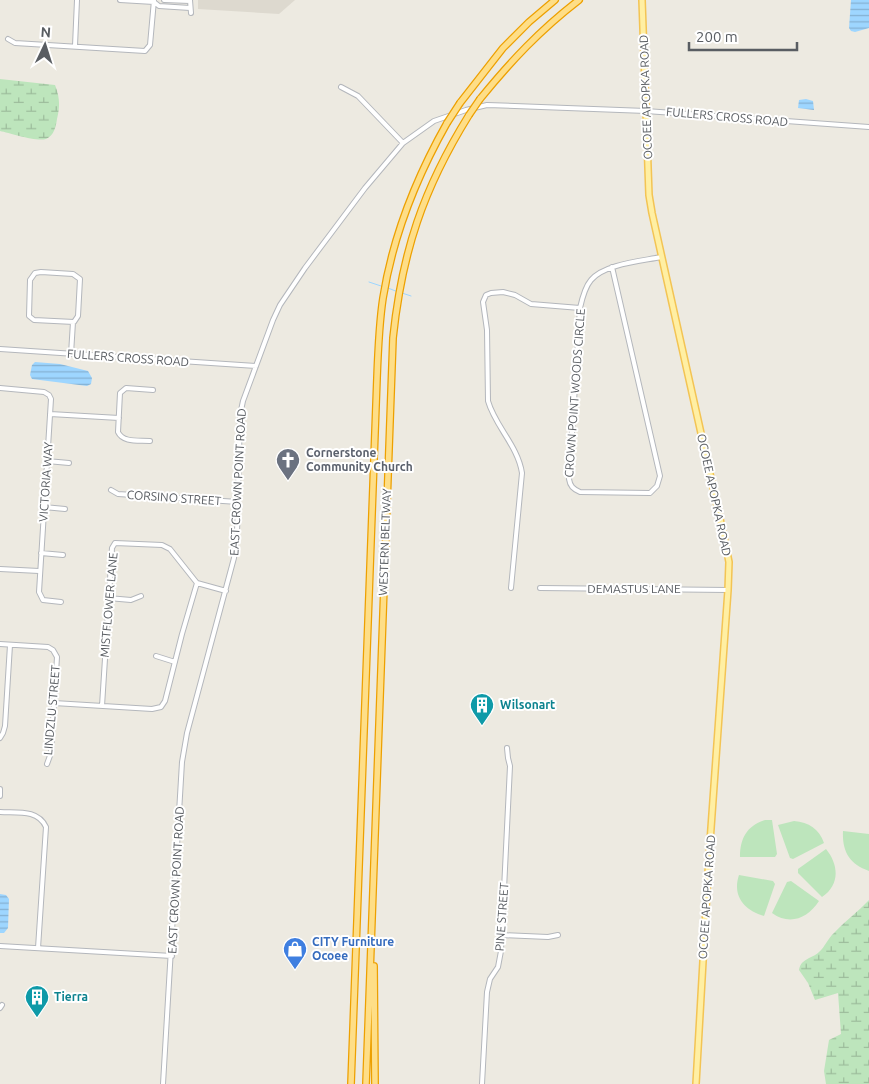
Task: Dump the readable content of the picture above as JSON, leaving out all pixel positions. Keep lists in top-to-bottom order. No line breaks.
{"streets":{"highway":["WESTERN BELTWAY"],"main road":["OCOEE APOPKA ROAD"],"street":["FULLERS CROSS ROAD","CROWN POINT WOODS CIRCLE","VICTORIA WAY","EAST CROWN POINT ROAD","CORSINO STREET","DEMASTUS LANE","MISTFLOWER LANE","LINDZLU STREET","PINE STREET"]},"crossings":[["OCOEE APOPKA ROAD","FULLERS CROSS ROAD"],["OCOEE APOPKA ROAD","CROWN POINT WOODS CIRCLE"],["OCOEE APOPKA ROAD","DEMASTUS LANE"],["FULLERS CROSS ROAD","EAST CROWN POINT ROAD"],["FULLERS CROSS ROAD","WESTERN BELTWAY"],["EAST CROWN POINT ROAD","CORSINO STREET"],["EAST CROWN POINT ROAD","WESTERN BELTWAY"]],"places":{"church":["Cornerstone Community Church"],"building":["Wilsonart","Tierra"],"shop":["CITY Furniture Ocoee"]},"scale_bar":"200 m","north":"top"}
